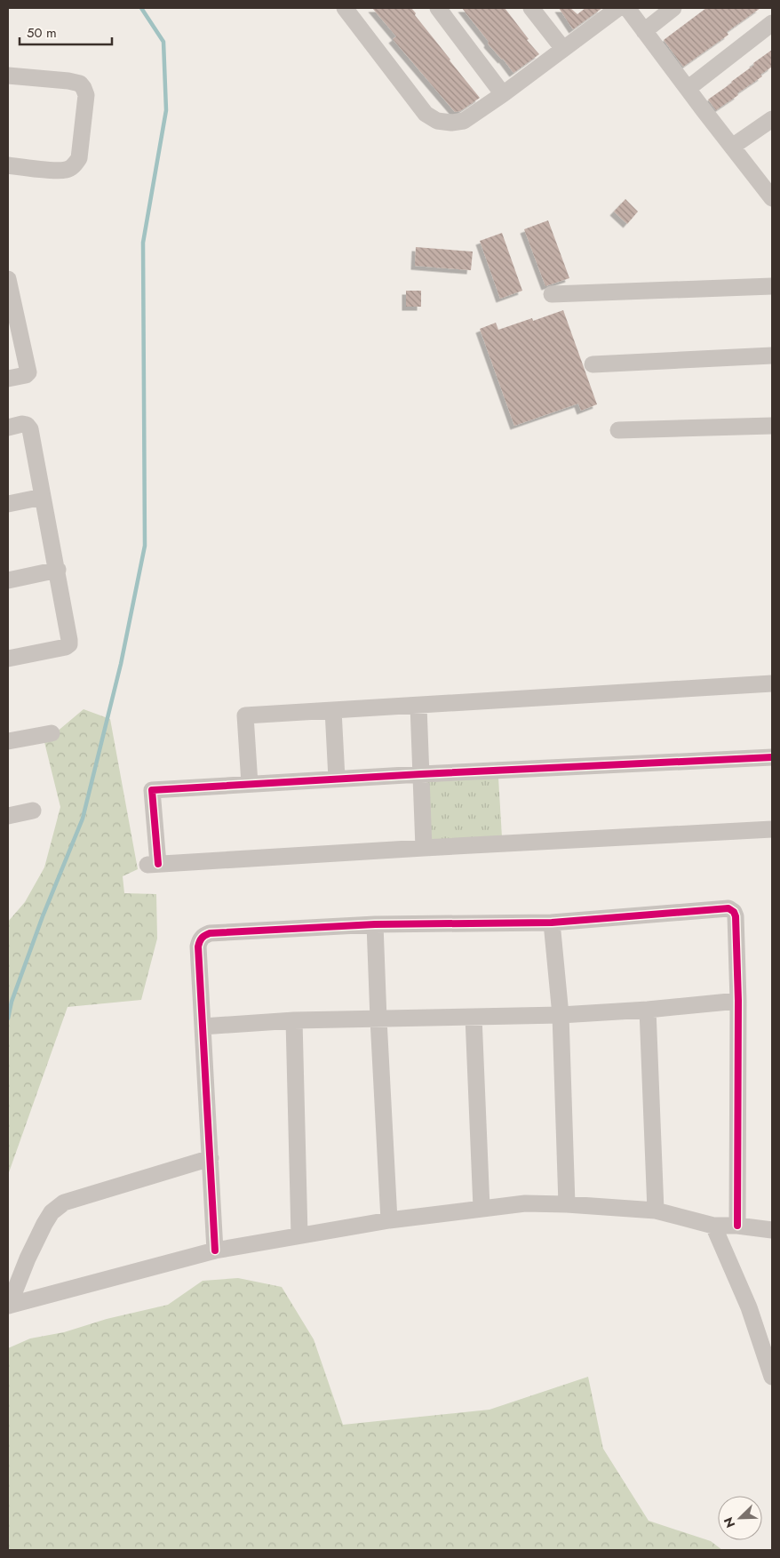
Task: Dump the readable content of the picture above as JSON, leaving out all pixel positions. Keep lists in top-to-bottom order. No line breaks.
{"scale_bar":"50 m","north":"bottom left"}
